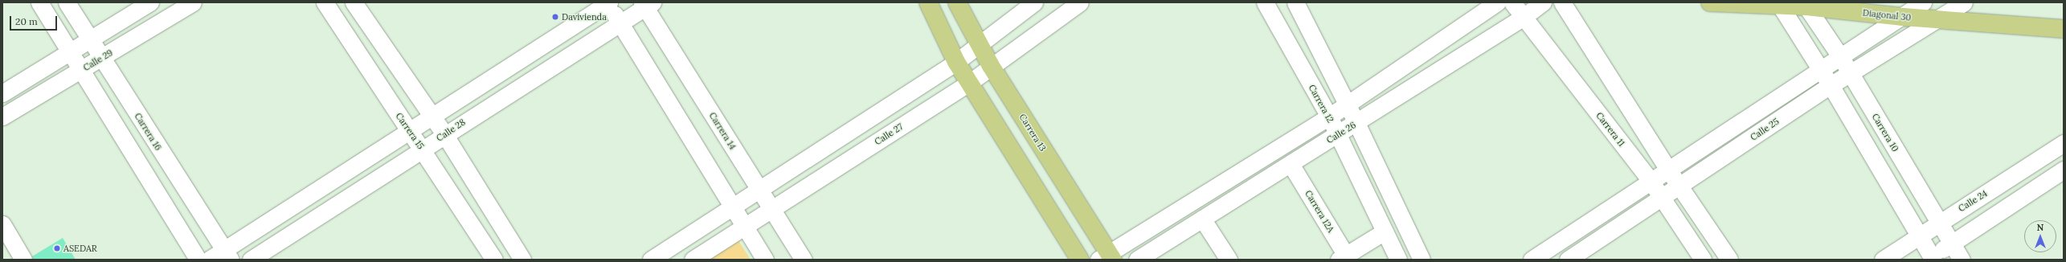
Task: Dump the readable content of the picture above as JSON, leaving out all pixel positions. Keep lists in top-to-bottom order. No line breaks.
{"streets":{"main road":["Diagonal 30","Carrera 13"],"street":["Calle 29","Carrera 12","Carrera 11","Calle 25","Calle 28","Carrera 15","Carrera 14","Carrera 16","Calle 26","Carrera 10","Calle 27","Calle 24","Carrera 12A"]},"crossings":[["Diagonal 30","Calle 25"],["Diagonal 30","Carrera 10"],["Calle 29","Carrera 16"],["Carrera 12","Calle 26"],["Carrera 11","Calle 25"],["Carrera 11","Calle 26"],["Calle 25","Carrera 10"],["Calle 28","Carrera 15"],["Calle 28","Carrera 14"],["Carrera 14","Calle 27"],["Carrera 13","Calle 27"],["Calle 26","Carrera 12A"],["Carrera 10","Calle 24"]],"places":["Davivienda","ASEDAR"],"scale_bar":"20 m","north":"top"}
